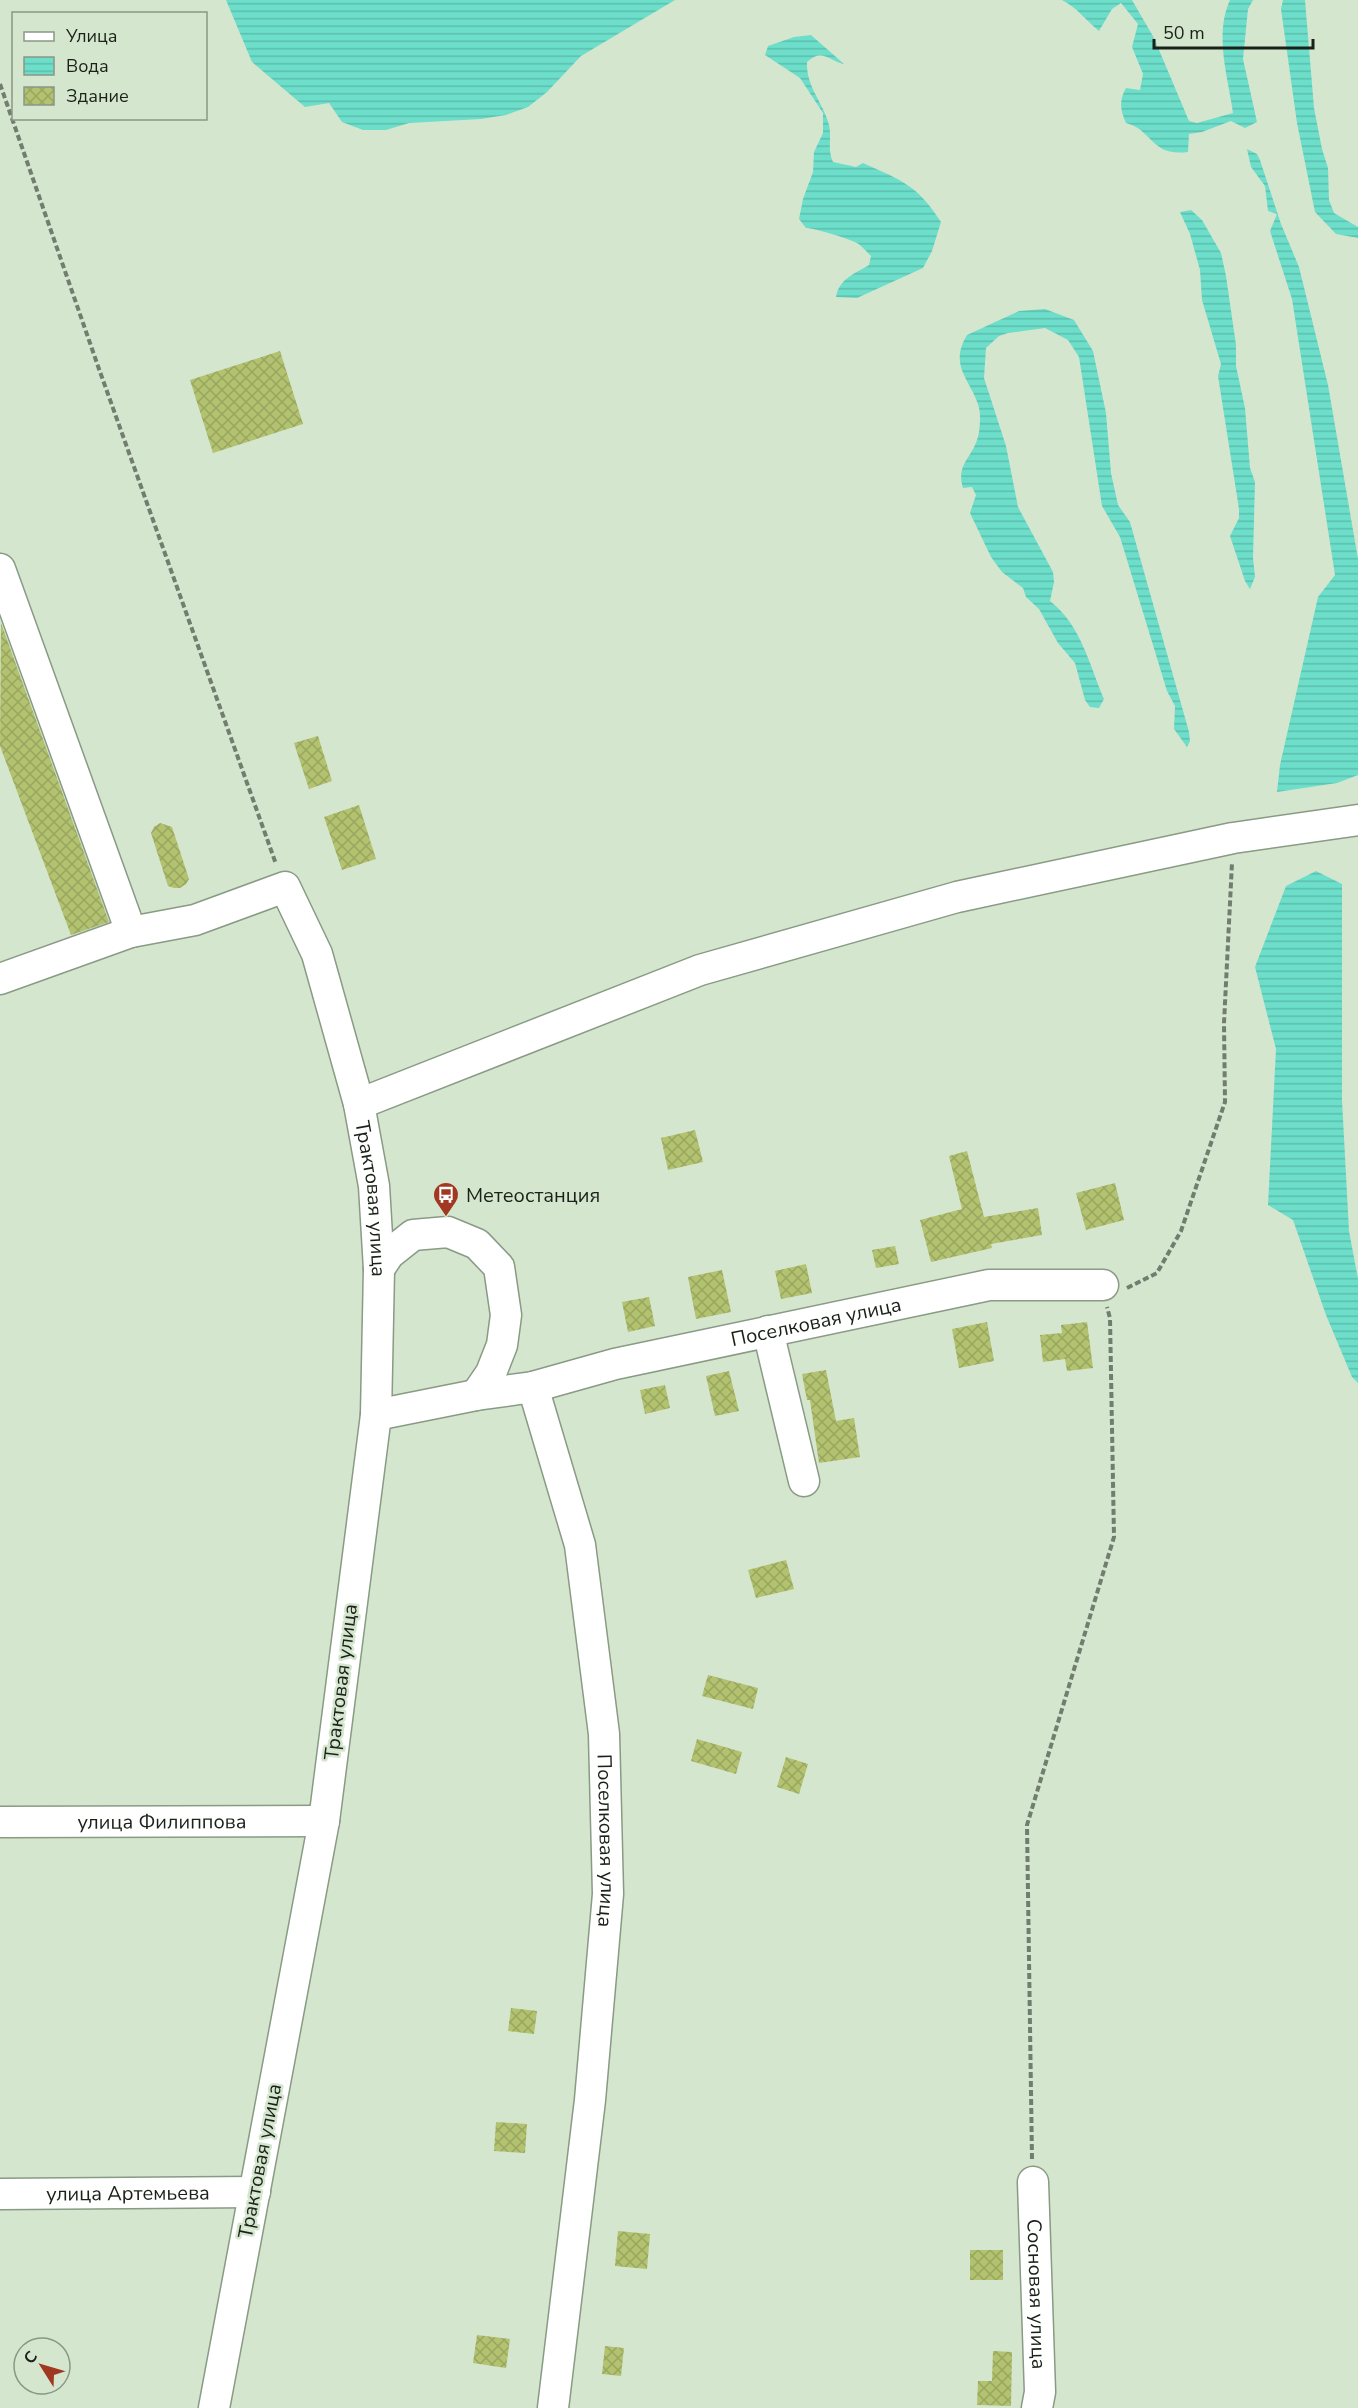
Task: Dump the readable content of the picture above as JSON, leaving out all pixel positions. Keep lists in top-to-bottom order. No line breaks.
{"streets":{"street":["Трактовая улица","Поселковая улица","улица Филиппова","улица Артемьева","Сосновая улица"]},"crossings":[["Трактовая улица","Поселковая улица"],["Трактовая улица","улица Филиппова"],["Трактовая улица","улица Артемьева"]],"places":{"bus stop":["Метеостанция"]},"legend":["Улица","Вода","Здание"],"scale_bar":"50 m","north":"top left"}
